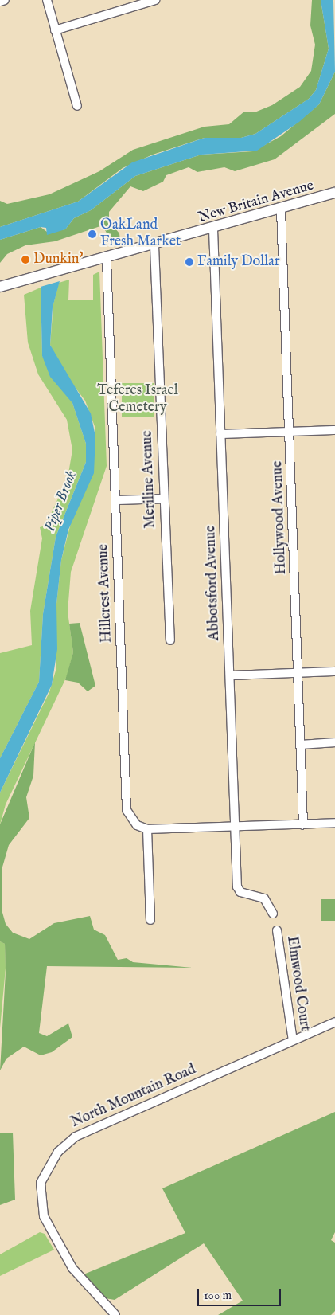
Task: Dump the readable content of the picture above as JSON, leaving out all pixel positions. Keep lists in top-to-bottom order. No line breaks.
{"streets":{"main road":["New Britain Avenue"],"street":["Meriline Avenue","Hollywood Avenue","Abbotsford Avenue","Hillcrest Avenue","Elmwood Court","North Mountain Road"]},"crossings":[["New Britain Avenue","Meriline Avenue"],["New Britain Avenue","Hollywood Avenue"],["New Britain Avenue","Abbotsford Avenue"],["New Britain Avenue","Hillcrest Avenue"],["Elmwood Court","North Mountain Road"]],"water":["Piper Brook"],"parks":["Teferes Israel Cemetery"],"places":["OakLand Fresh Market","Dunkin'","Family Dollar"],"scale_bar":"100 m"}
